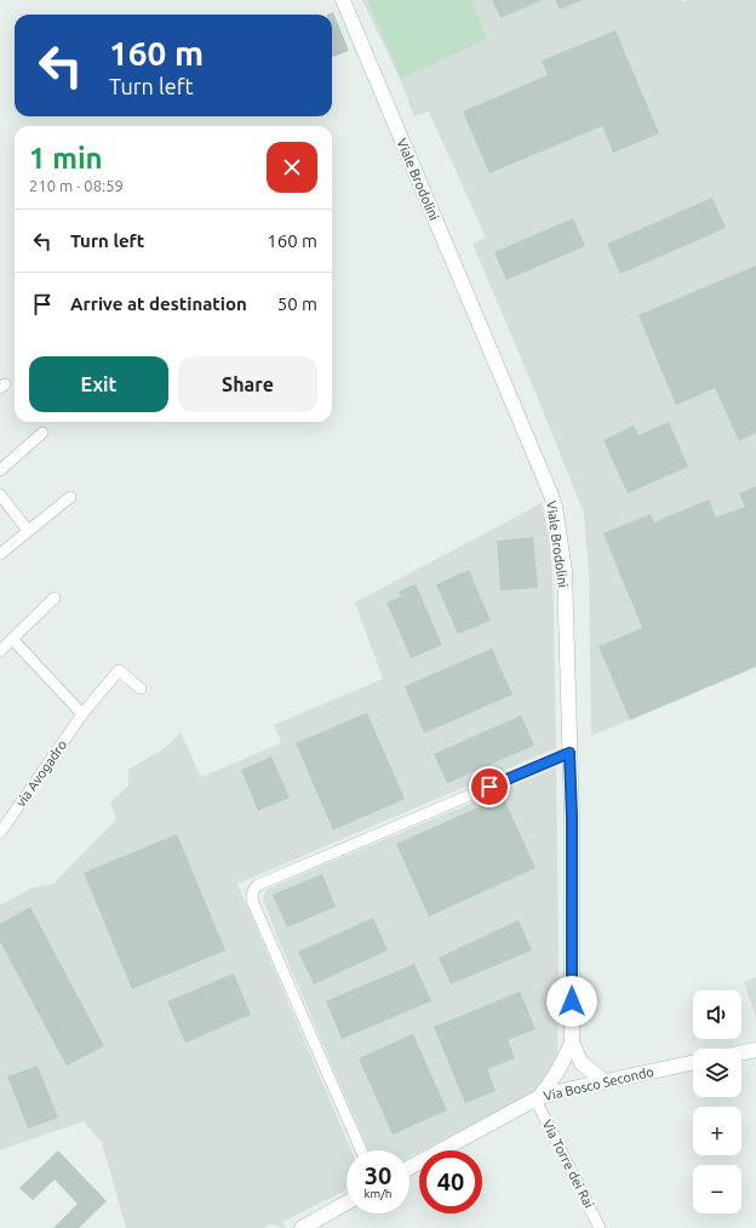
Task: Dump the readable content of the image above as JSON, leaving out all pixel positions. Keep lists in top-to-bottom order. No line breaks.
{"streets":{"street":["Viale Brodolini","via Avogadro","Via Bosco Secondo","Via Torre dei Rai"]},"crossings":[["Via Bosco Secondo","Via Torre dei Rai"]],"page":{"turn":["160 m","Turn left"],"heading":["1 min","210 m · 08:59"],"list":[{"name":"Turn left","value":"160 m"},{"name":"Arrive at destination","value":"50 m"}],"buttons":["Exit","Share"],"map_buttons":["+","−"],"speed":"30 km/h","limit":"40"}}
